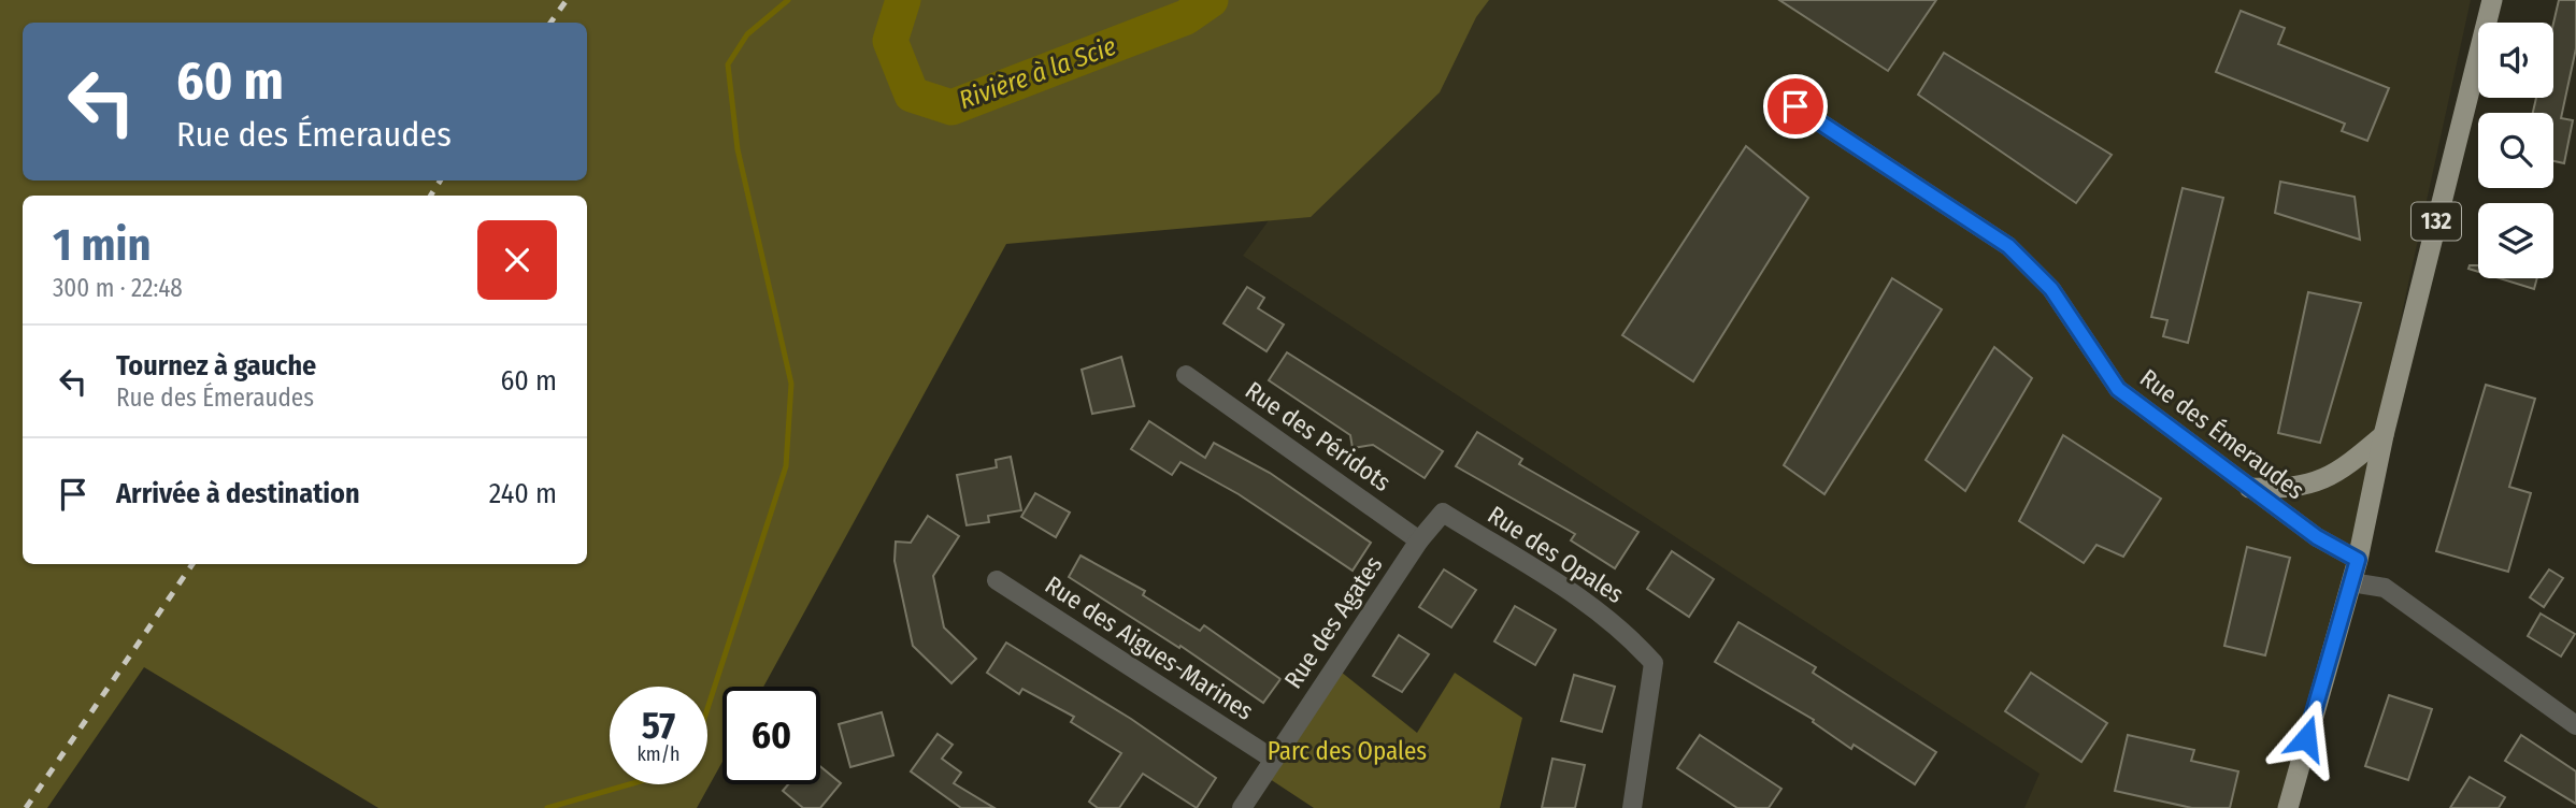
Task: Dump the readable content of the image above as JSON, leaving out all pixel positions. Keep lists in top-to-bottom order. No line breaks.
{"streets":{"main road":["132"],"street":["Rue des Émeraudes","Rue des Péridots","Rue des Opales","Rue des Agates","Rue des Aigues-Marines"]},"crossings":[["132","Rue des Émeraudes"],["Rue des Péridots","Rue des Opales"],["Rue des Péridots","Rue des Agates"],["Rue des Opales","Rue des Agates"],["Rue des Agates","Rue des Aigues-Marines"]],"water":["Rivière à la Scie"],"parks":["Parc des Opales"],"page":{"turn":["60 m","Rue des Émeraudes"],"heading":["1 min","300 m · 22:48"],"list":[{"name":"Tournez à gauche","note":"Rue des Émeraudes","value":"60 m"},{"name":"Arrivée à destination","value":"240 m"}],"speed":"57 km/h","limit":"60"}}
